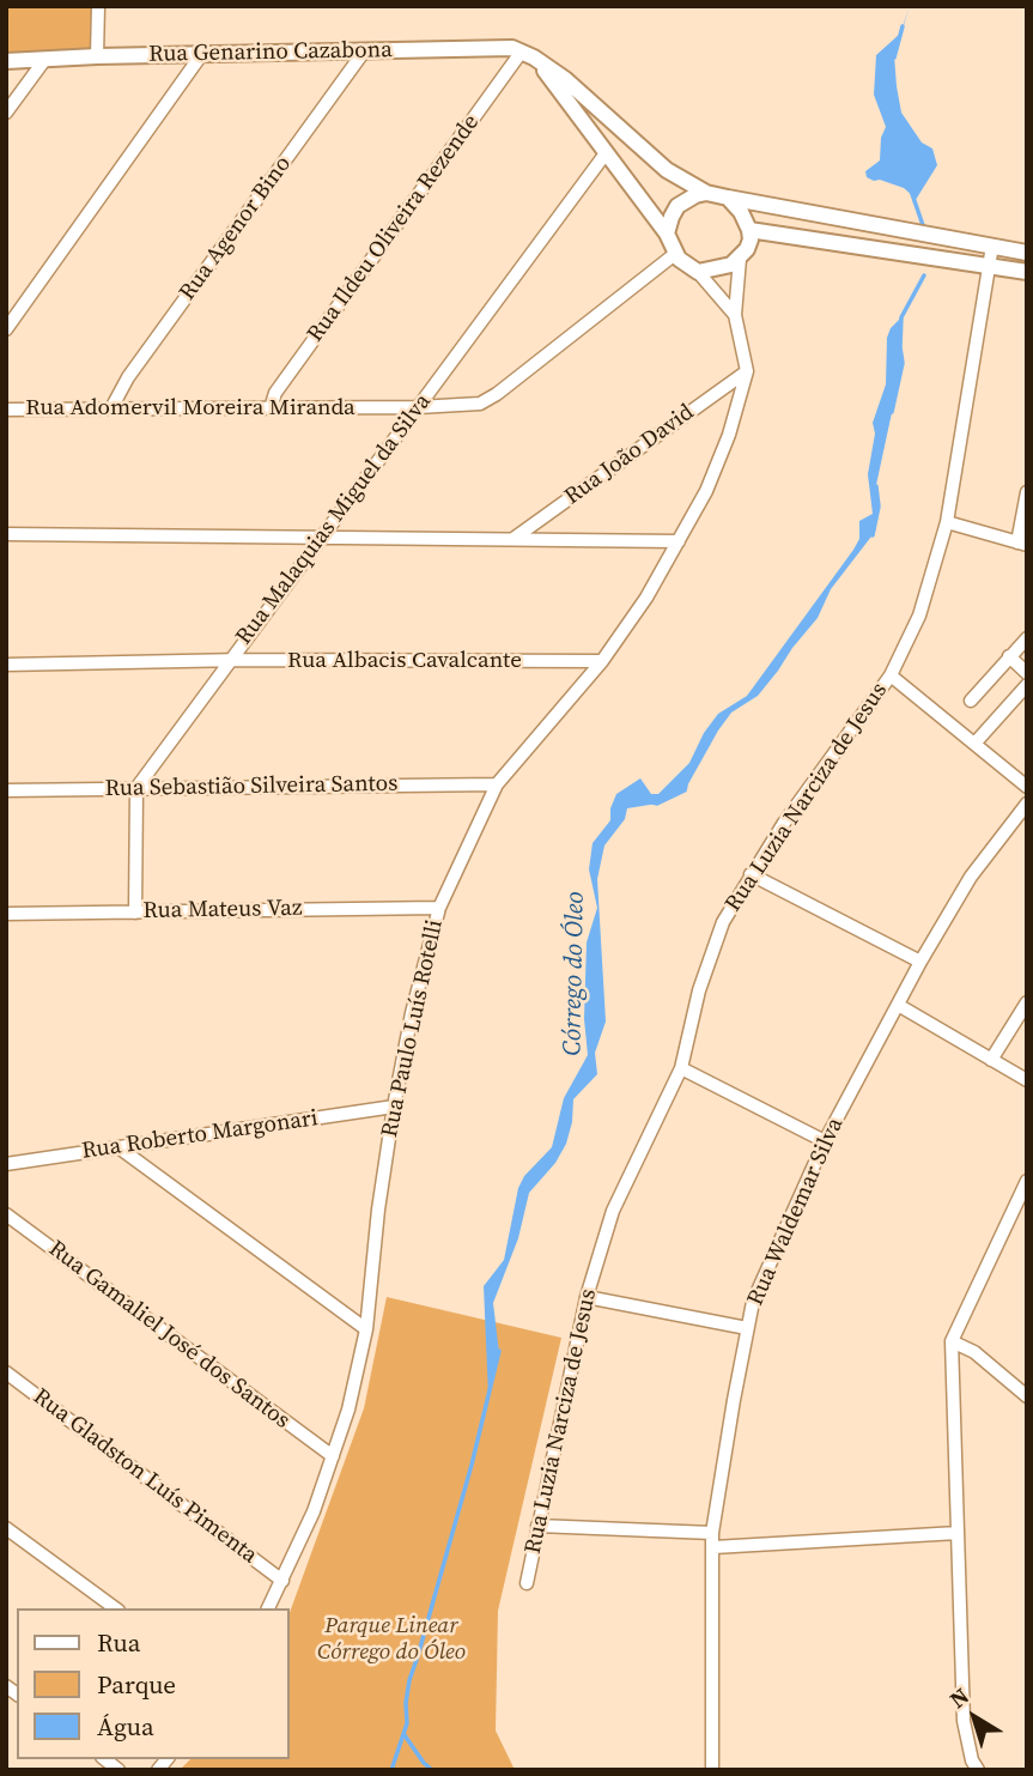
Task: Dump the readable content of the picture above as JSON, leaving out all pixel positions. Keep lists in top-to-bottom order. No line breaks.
{"streets":{"street":["Rua Genarino Cazabona","Rua Agenor Bino","Rua Ildeu Oliveira Rezende","Rua Adomervil Moreira Miranda","Rua João David","Rua Malaquias Miguel da Silva","Rua Albacis Cavalcante","Rua Sebastião Silveira Santos","Rua Luzia Narciza de Jesus","Rua Mateus Vaz","Rua Paulo Luís Rotelli","Rua Roberto Margonari","Rua Waldemar Silva","Rua Gamaliel José dos Santos","Rua Gladston Luís Pimenta"]},"crossings":[["Rua Genarino Cazabona","Rua Agenor Bino"],["Rua Genarino Cazabona","Rua Ildeu Oliveira Rezende"],["Rua Genarino Cazabona","Rua Adomervil Moreira Miranda"],["Rua Genarino Cazabona","Rua Paulo Luís Rotelli"],["Rua Agenor Bino","Rua Adomervil Moreira Miranda"],["Rua Ildeu Oliveira Rezende","Rua Adomervil Moreira Miranda"],["Rua Adomervil Moreira Miranda","Rua Malaquias Miguel da Silva"],["Rua Adomervil Moreira Miranda","Rua Paulo Luís Rotelli"],["Rua João David","Rua Paulo Luís Rotelli"],["Rua Malaquias Miguel da Silva","Rua Albacis Cavalcante"],["Rua Malaquias Miguel da Silva","Rua Sebastião Silveira Santos"],["Rua Albacis Cavalcante","Rua Paulo Luís Rotelli"],["Rua Sebastião Silveira Santos","Rua Paulo Luís Rotelli"],["Rua Mateus Vaz","Rua Paulo Luís Rotelli"],["Rua Paulo Luís Rotelli","Rua Roberto Margonari"],["Rua Paulo Luís Rotelli","Rua Gamaliel José dos Santos"],["Rua Paulo Luís Rotelli","Rua Gladston Luís Pimenta"]],"water":["Córrego do Óleo"],"parks":["Parque Linear Córrego do Óleo"],"legend":["Rua","Parque","Água"],"north":"top left"}
